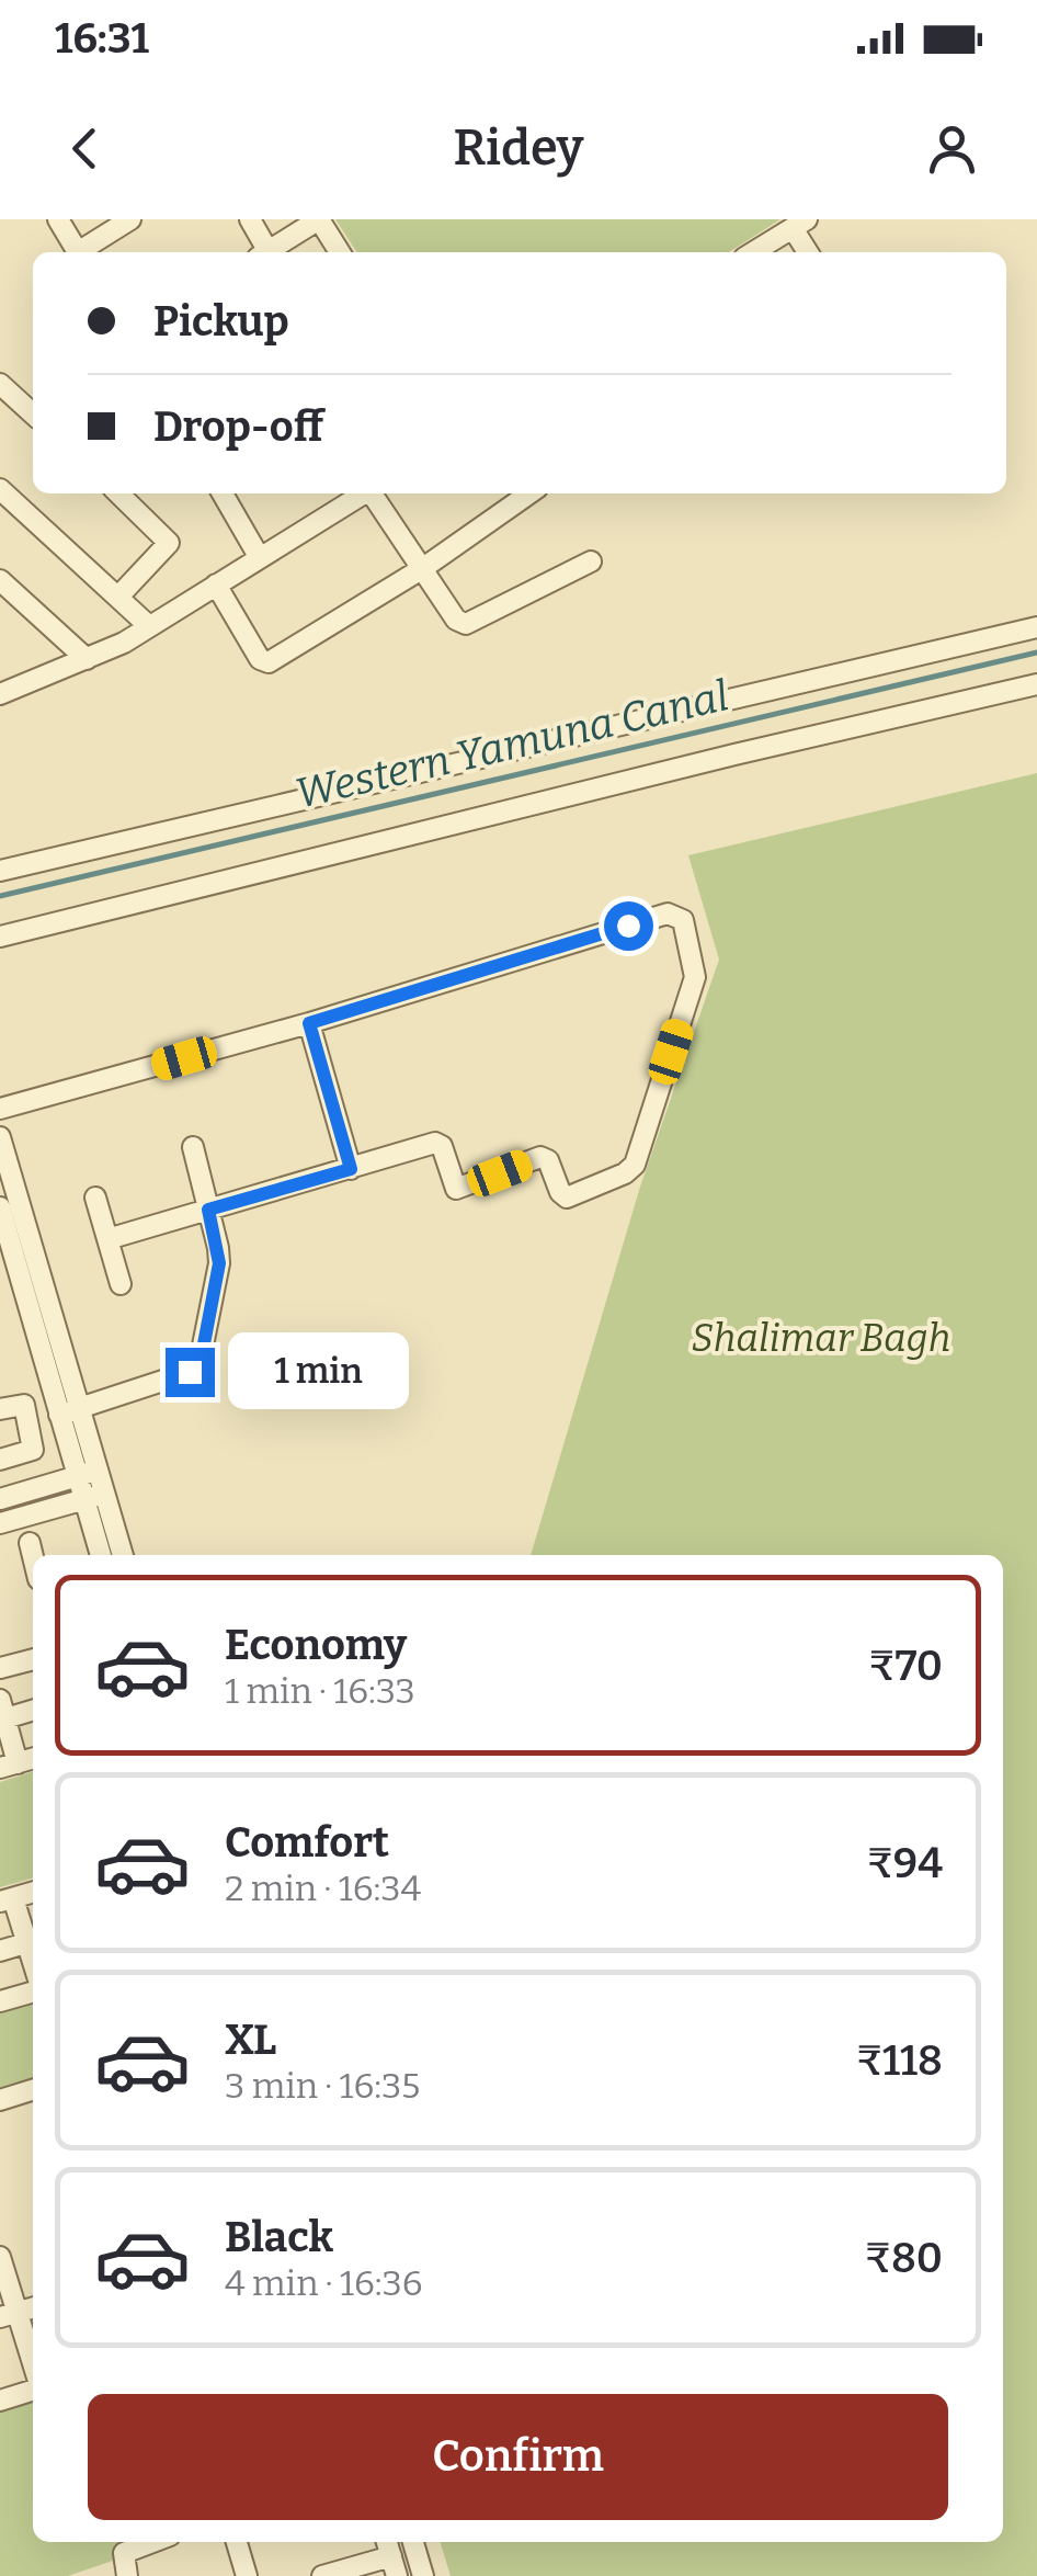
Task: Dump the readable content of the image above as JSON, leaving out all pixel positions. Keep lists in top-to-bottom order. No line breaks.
{"water":["Western Yamuna Canal"],"parks":["Shalimar Bagh"],"page":{"status":"16:31","header":"Ridey","banner":["Pickup","Drop-off"],"bubble":"1 min","list":[{"name":"Economy","note":"1 min · 16:33","value":"₹70"},{"name":"Comfort","note":"2 min · 16:34","value":"₹94"},{"name":"XL","note":"3 min · 16:35","value":"₹118"},{"name":"Black","note":"4 min · 16:36","value":"₹80"}],"buttons":"Confirm"}}
